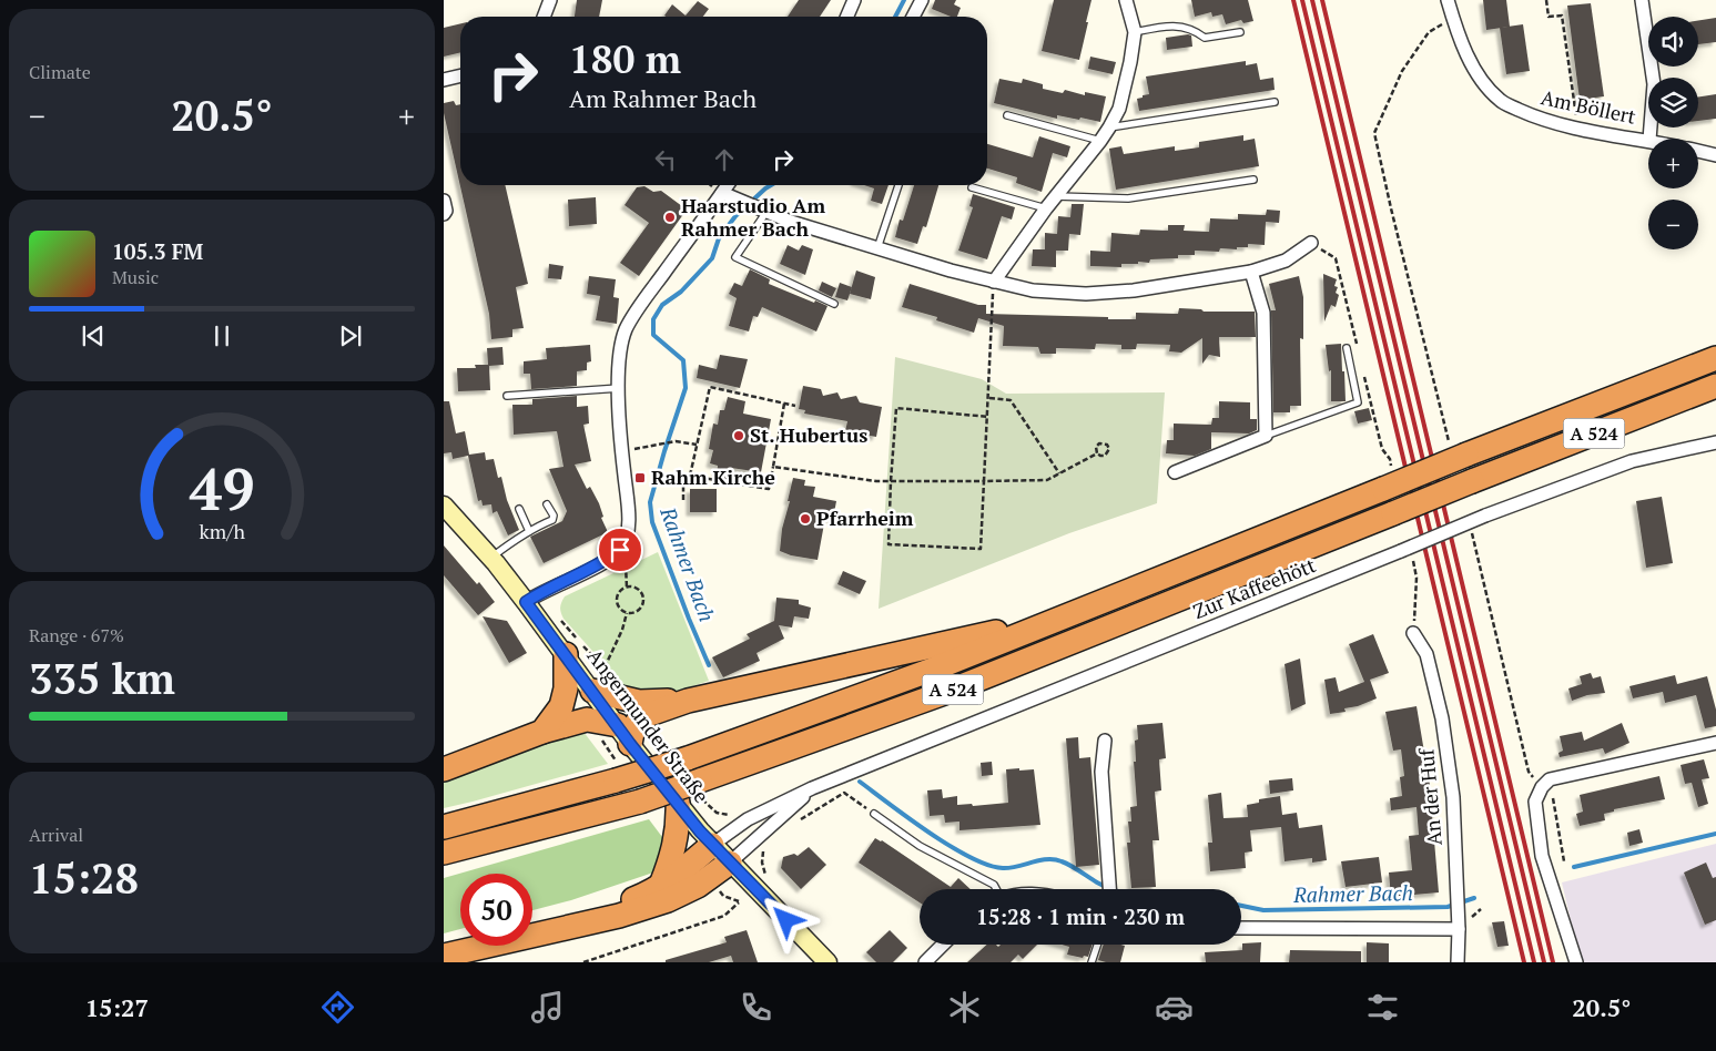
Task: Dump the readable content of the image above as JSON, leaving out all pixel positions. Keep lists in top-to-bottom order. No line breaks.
{"streets":{"highway":["A 524"],"main road":["Angermunder Straße"],"street":["Am Böllert","Zur Kaffeehött","An der Huf"]},"crossings":[["Zur Kaffeehött","Angermunder Straße"]],"water":["Rahmer Bach"],"places":{"other":["Haarstudio Am Rahmer Bach","St. Hubertus","Pfarrheim"],"transit":["Rahm Kirche"]},"page":{"tile":["Climate",["Range · 67%","335 km"],["Arrival","15:28"]],"map_buttons":["+","−"],"turn":["180 m","Am Rahmer Bach"],"heat":["−","20.5°","+"],"song":["105.3 FM","Music"],"limit":"50","trip":"15:28 · 1 min · 230 m","tabs":["15:27","20.5°"],"gauge":["49","km/h"]}}
